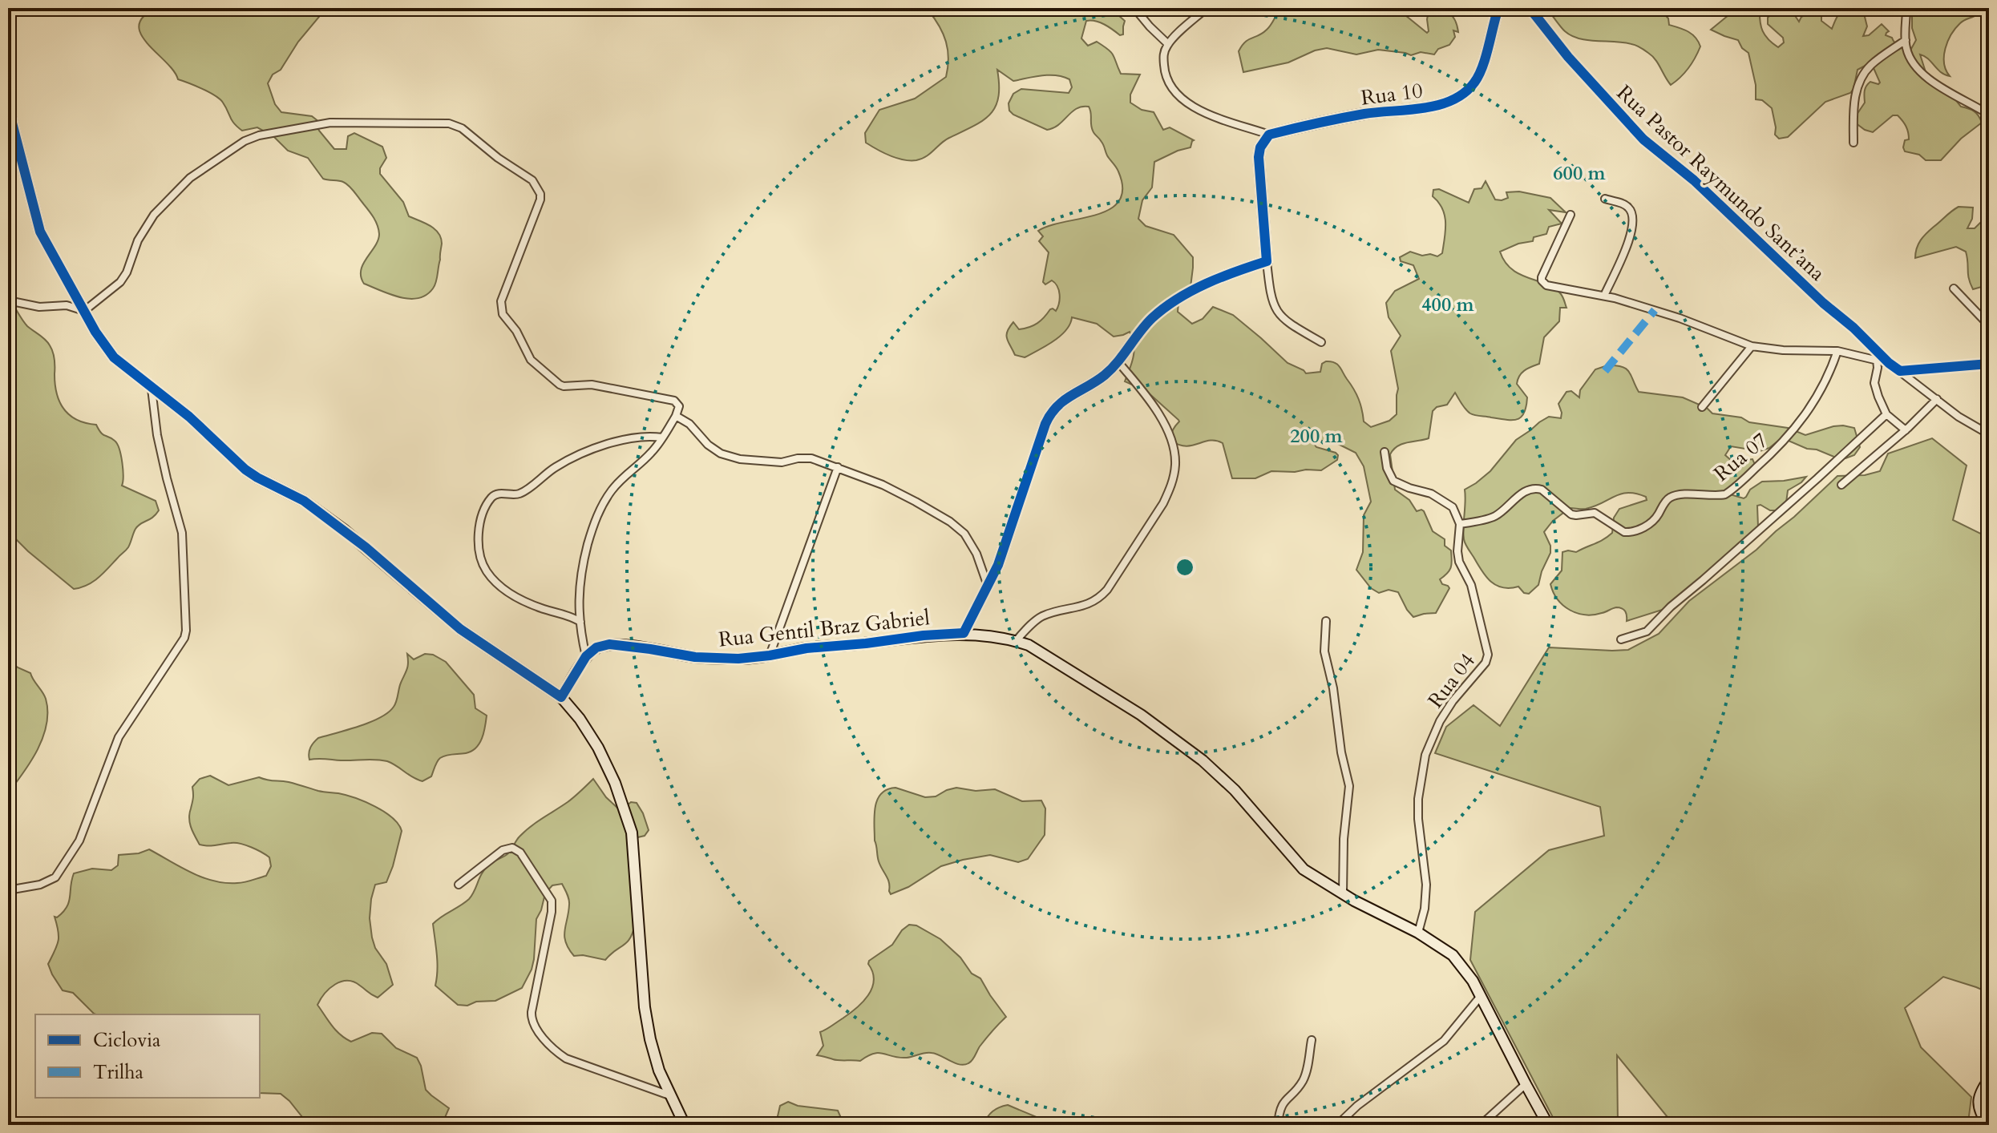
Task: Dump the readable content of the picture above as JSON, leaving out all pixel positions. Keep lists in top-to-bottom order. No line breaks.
{"streets":{"street":["Rua 10","Rua Pastor Raymundo Sant’ana","Rua 07","Rua Gentil Braz Gabriel","Rua 04"]},"crossings":[["Rua 07","Rua 04"],["Rua Gentil Braz Gabriel","Rua 04"]],"legend":["Ciclovia","Trilha"],"rings":["600 m","400 m","200 m"]}
